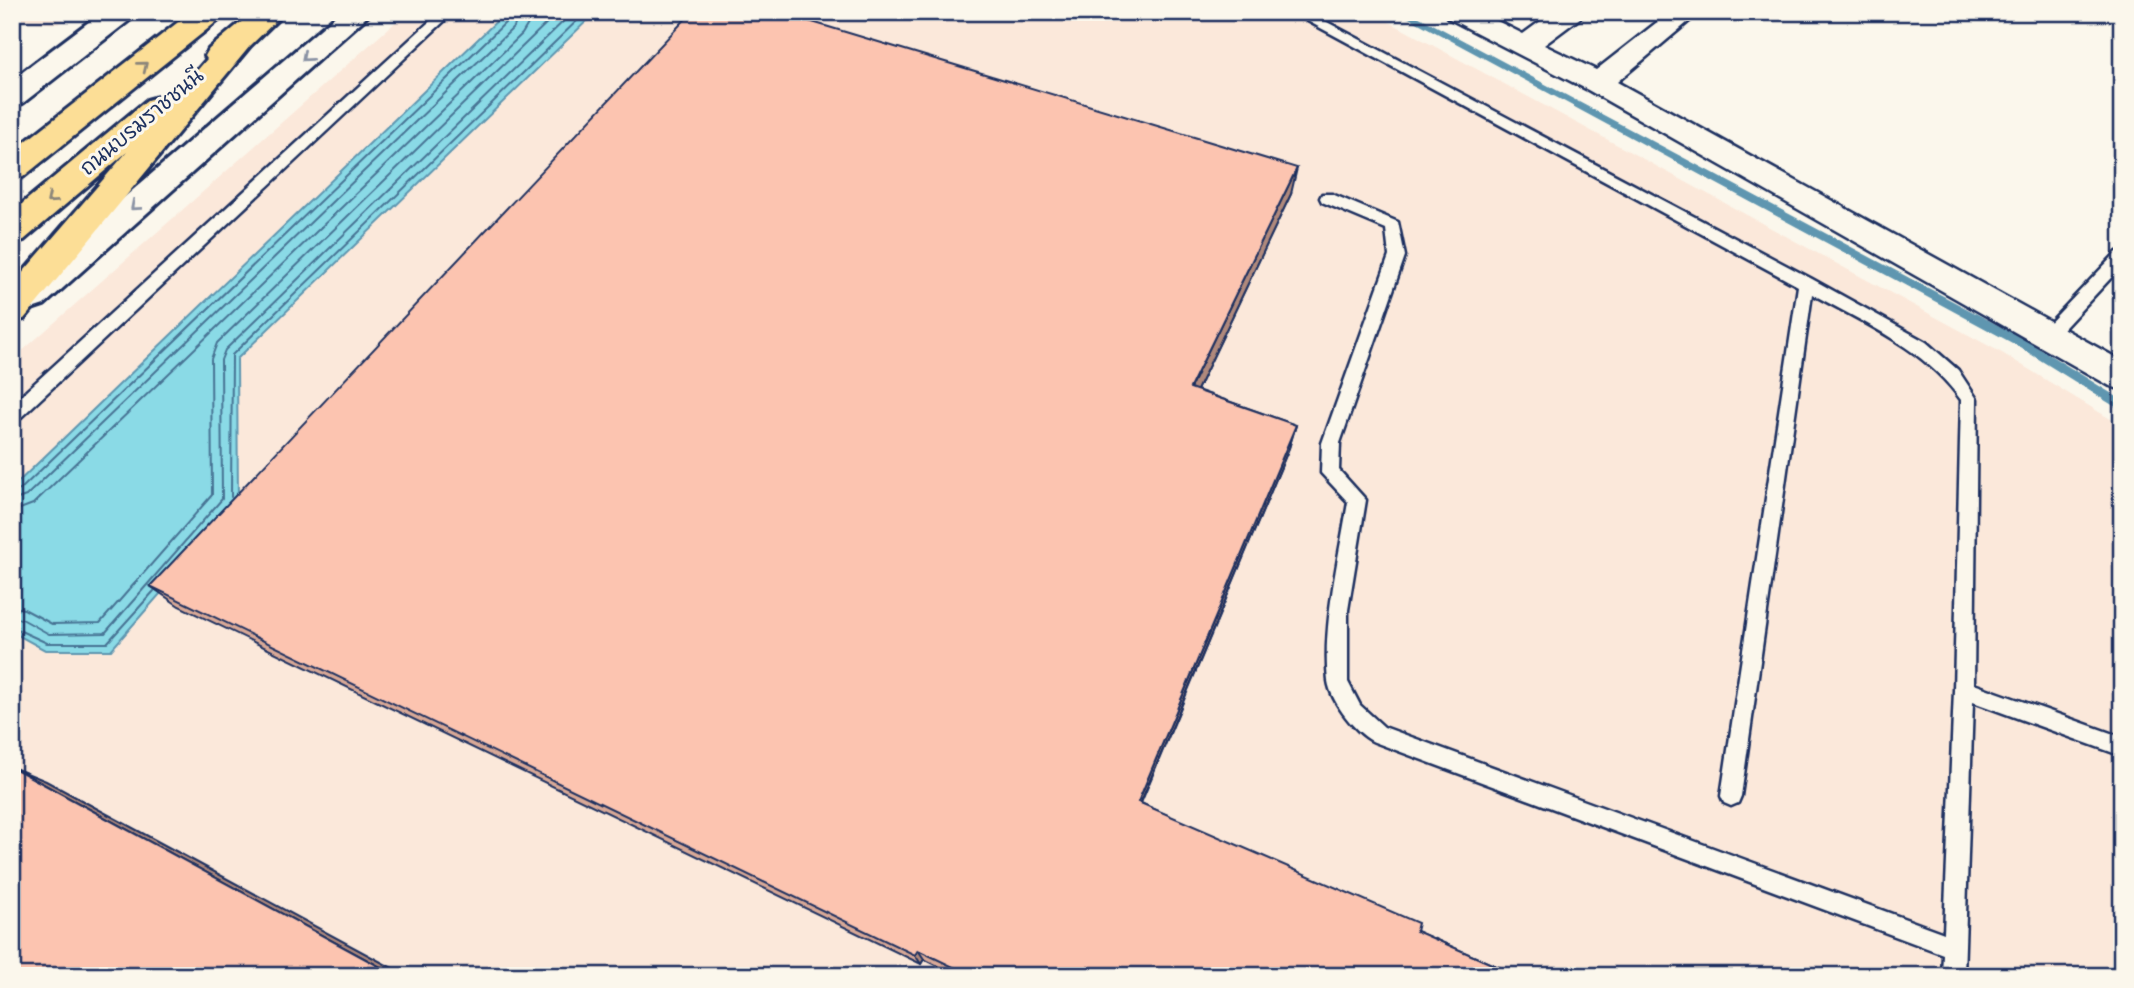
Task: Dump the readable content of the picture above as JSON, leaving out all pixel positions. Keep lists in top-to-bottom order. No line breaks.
{"streets":{"highway":["ถนนบรมราชชนนี"]}}
